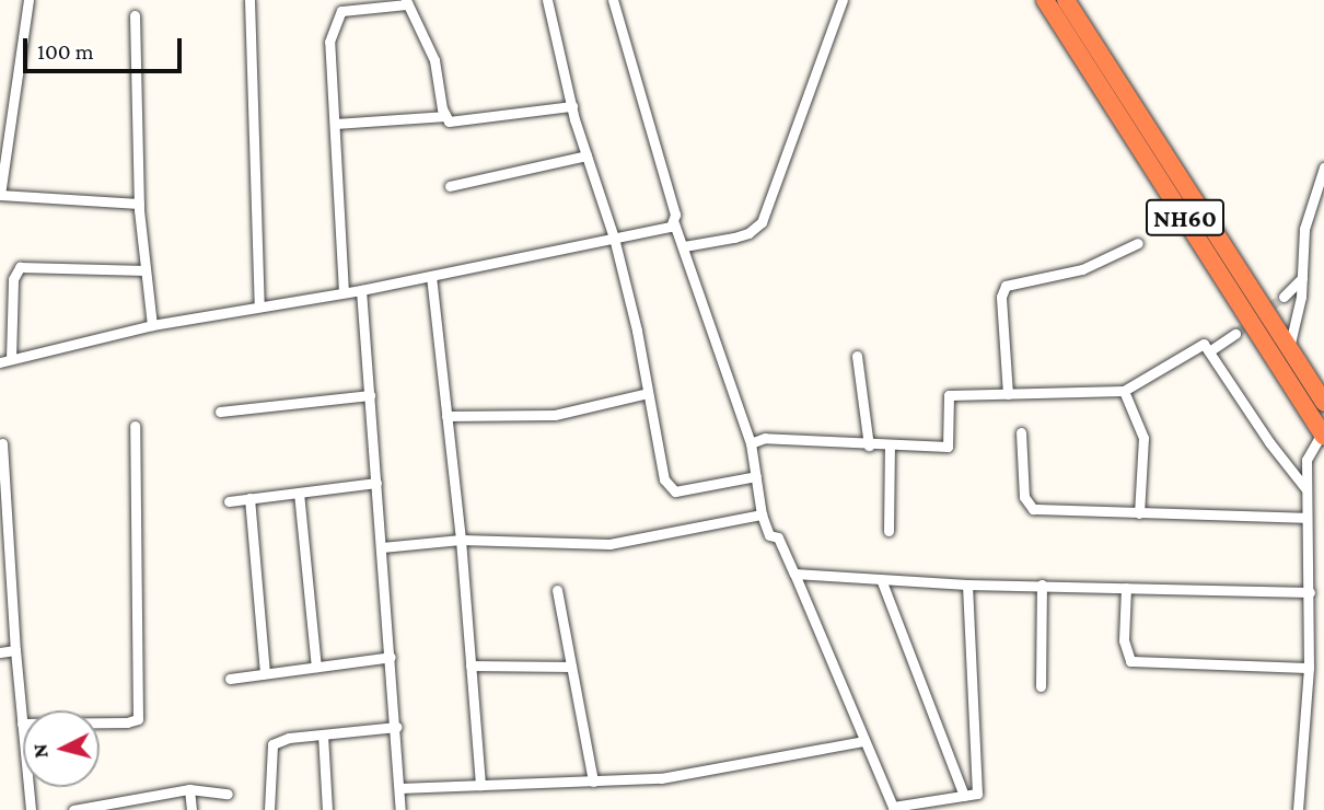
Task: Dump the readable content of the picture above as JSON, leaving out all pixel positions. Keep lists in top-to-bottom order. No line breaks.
{"streets":{"highway":["NH60"]},"scale_bar":"100 m","north":"left"}
